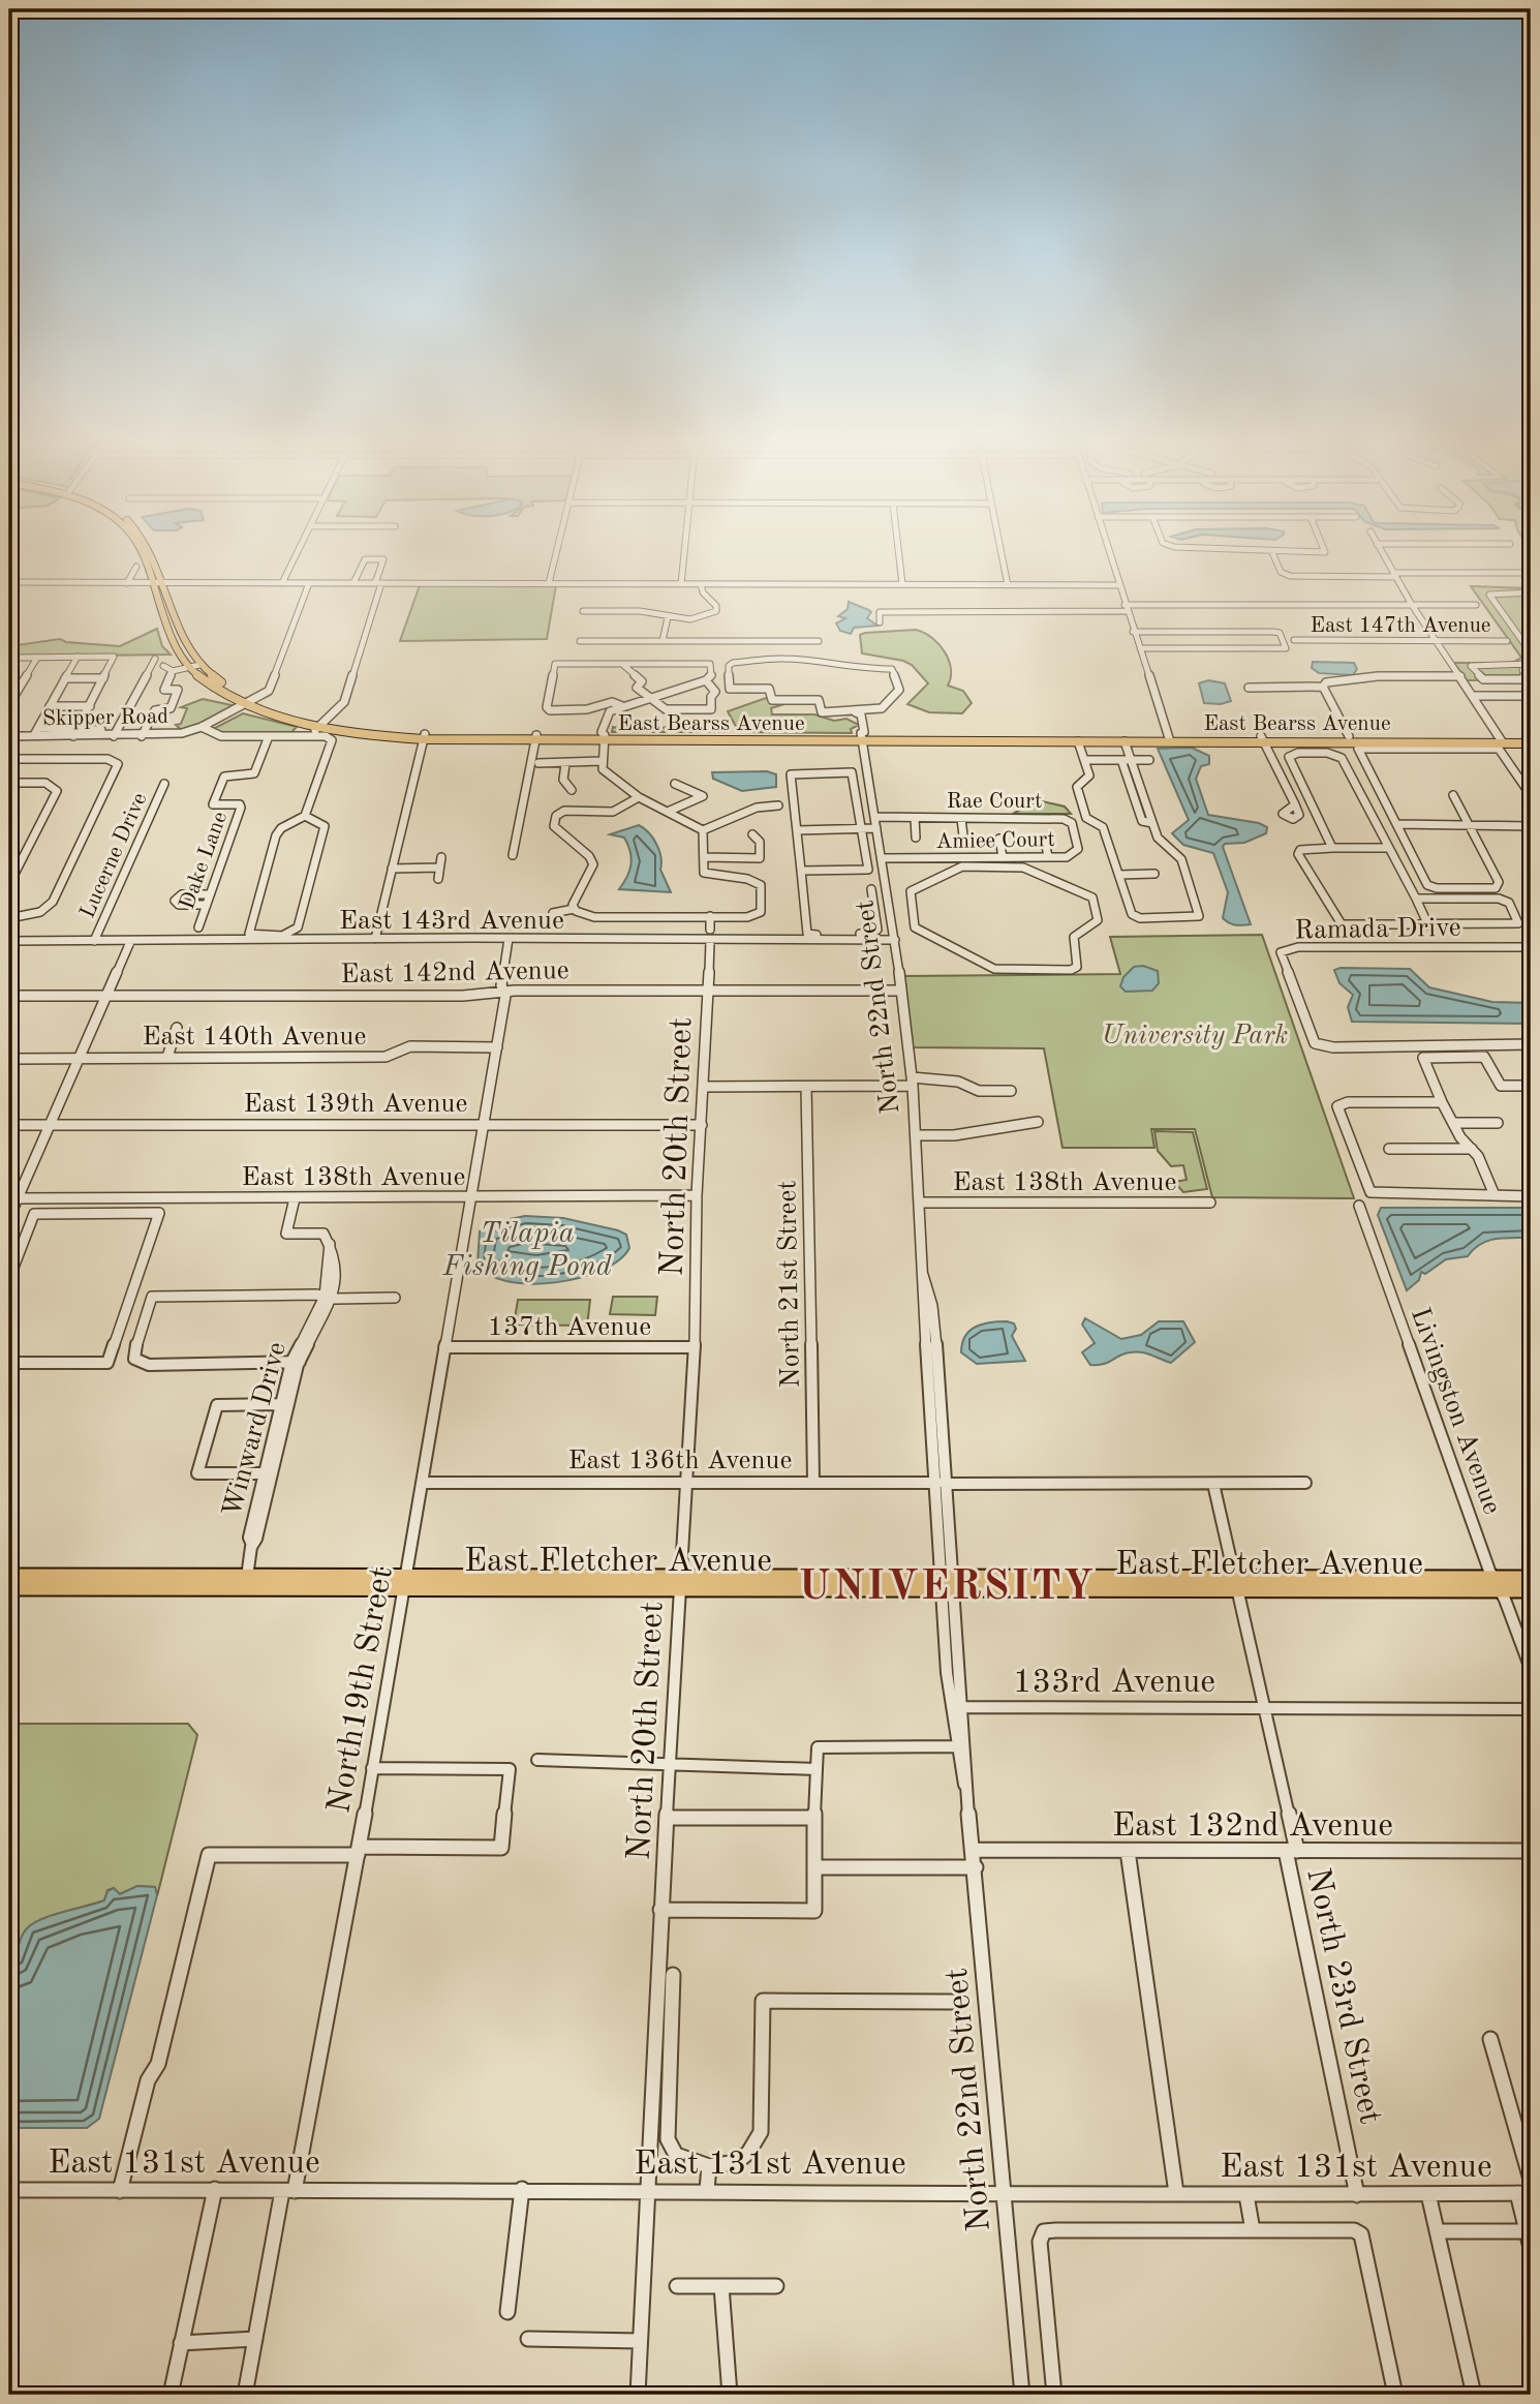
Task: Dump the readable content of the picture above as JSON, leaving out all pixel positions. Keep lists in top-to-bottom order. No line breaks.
{"streets":{"main road":["East Bearss Avenue","East Fletcher Avenue"],"street":["East 147th Avenue","Skipper Road","Rae Court","Amiee Court","Lucerne Drive","Dake Lane","East 143rd Avenue","Ramada Drive","East 142nd Avenue","North 22nd Street","East 140th Avenue","East 139th Avenue","North 20th Street","East 138th Avenue","North 21st Street","137th Avenue","Livingston Avenue","Winward Drive","East 136th Avenue","133rd Avenue","North19th Street","East 132nd Avenue","North 23rd Street","East 131st Avenue"]},"crossings":[["Skipper Road","East Bearss Avenue"],["Skipper Road","Dake Lane"],["East Bearss Avenue","North 22nd Street"],["Rae Court","Amiee Court"],["Rae Court","North 22nd Street"],["Amiee Court","North 22nd Street"],["Lucerne Drive","East 143rd Avenue"],["East 143rd Avenue","North 22nd Street"],["East 143rd Avenue","North 20th Street"],["East 143rd Avenue","North19th Street"],["East 142nd Avenue","North 22nd Street"],["East 142nd Avenue","North 20th Street"],["East 142nd Avenue","North19th Street"],["North 22nd Street","East 138th Avenue"],["North 22nd Street","East 136th Avenue"],["North 22nd Street","East Fletcher Avenue"],["North 22nd Street","133rd Avenue"],["North 22nd Street","East 132nd Avenue"],["North 22nd Street","East 131st Avenue"],["East 140th Avenue","North19th Street"],["East 139th Avenue","North 20th Street"],["East 139th Avenue","North19th Street"],["North 20th Street","East 138th Avenue"],["North 20th Street","137th Avenue"],["North 20th Street","East 136th Avenue"],["North 20th Street","East Fletcher Avenue"],["North 20th Street","East 131st Avenue"],["East 138th Avenue","Winward Drive"],["East 138th Avenue","North19th Street"],["North 21st Street","East 136th Avenue"],["137th Avenue","North19th Street"],["Livingston Avenue","East Fletcher Avenue"],["Winward Drive","East Fletcher Avenue"],["East 136th Avenue","North19th Street"],["East 136th Avenue","North 23rd Street"],["East Fletcher Avenue","North19th Street"],["East Fletcher Avenue","North 23rd Street"],["133rd Avenue","North 23rd Street"],["North19th Street","East 131st Avenue"],["East 132nd Avenue","North 23rd Street"],["North 23rd Street","East 131st Avenue"]],"districts":["UNIVERSITY"],"water":["Tilapia Fishing Pond"],"parks":["University Park"]}
